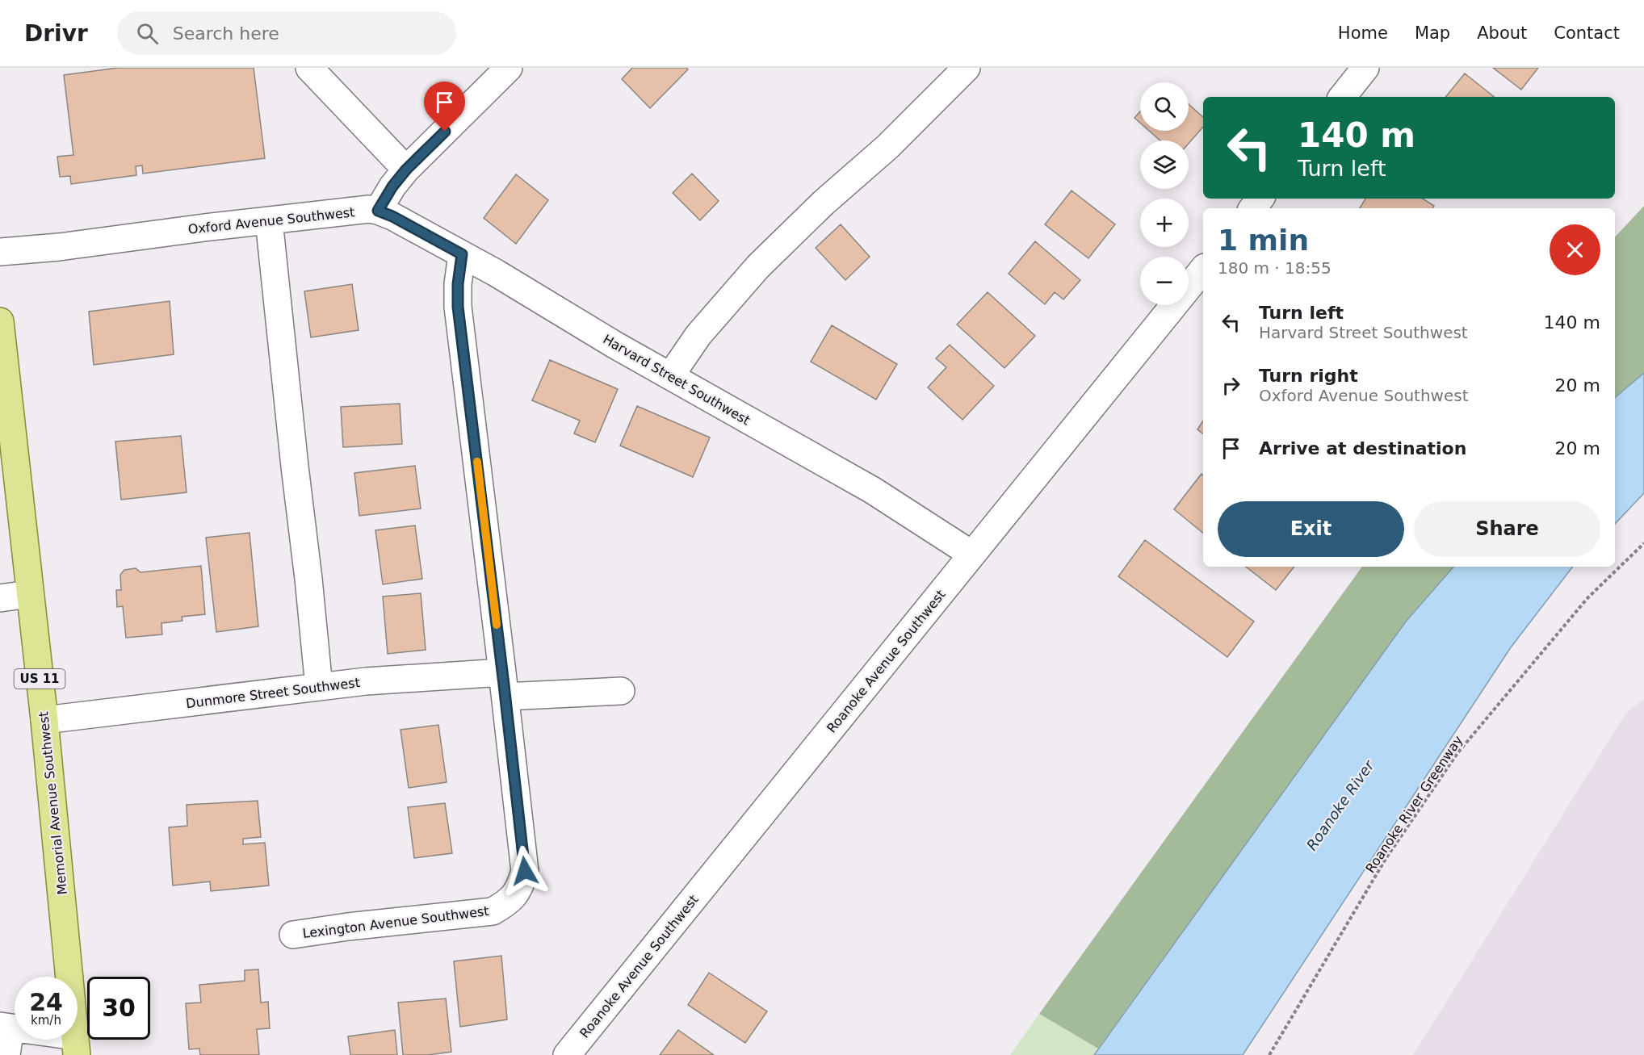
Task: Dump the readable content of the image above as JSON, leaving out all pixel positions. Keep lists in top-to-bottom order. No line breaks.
{"streets":{"main road":["US 11","Memorial Avenue Southwest"],"street":["Oxford Avenue Southwest","Harvard Street Southwest","Roanoke Avenue Southwest","Dunmore Street Southwest","Lexington Avenue Southwest"],"path":["Roanoke River Greenway"]},"crossings":[["Oxford Avenue Southwest","Harvard Street Southwest"],["Harvard Street Southwest","Roanoke Avenue Southwest"],["Harvard Street Southwest","Lexington Avenue Southwest"],["Dunmore Street Southwest","Memorial Avenue Southwest"],["Dunmore Street Southwest","Lexington Avenue Southwest"]],"water":["Roanoke River"],"page":{"header":"Drivr","search":"Search here","nav":["Home","Map","About","Contact"],"map_buttons":["+","−"],"turn":["140 m","Turn left"],"heading":["1 min","180 m · 18:55"],"list":[{"name":"Turn left","note":"Harvard Street Southwest","value":"140 m"},{"name":"Turn right","note":"Oxford Avenue Southwest","value":"20 m"},{"name":"Arrive at destination","value":"20 m"}],"buttons":["Exit","Share"],"speed":"24 km/h","limit":"30"}}
